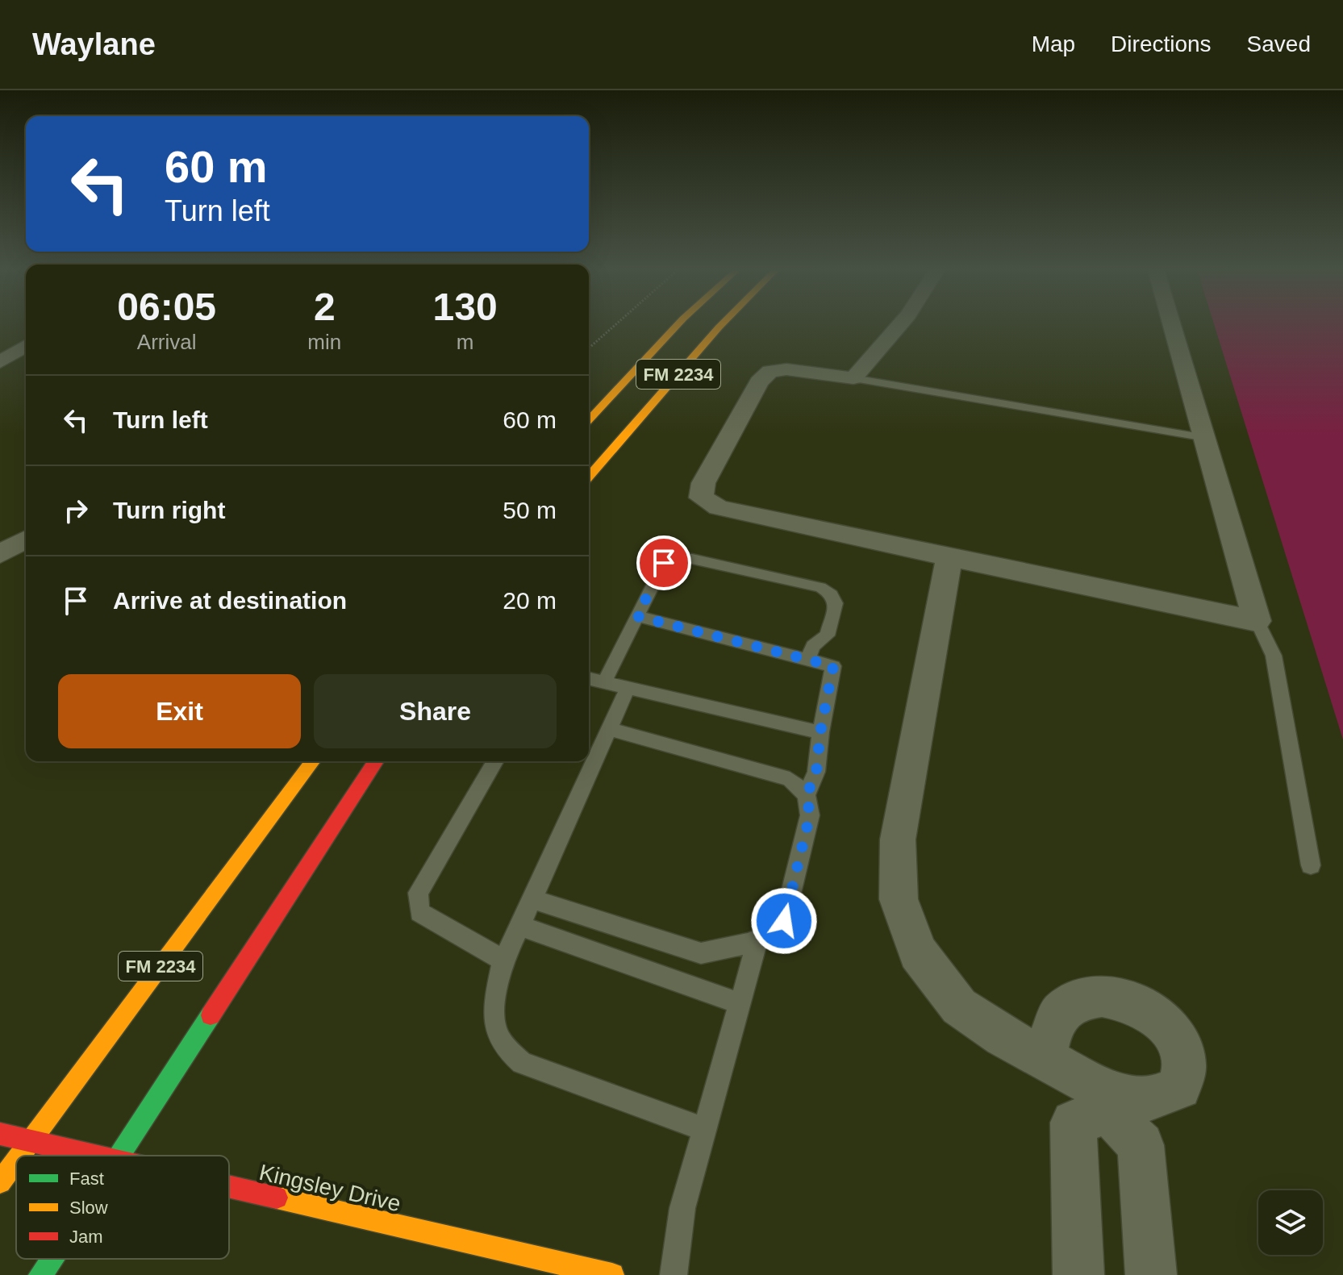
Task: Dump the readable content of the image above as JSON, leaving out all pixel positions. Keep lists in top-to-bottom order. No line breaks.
{"streets":{"main road":["FM 2234","Kingsley Drive"]},"crossings":[["FM 2234","Kingsley Drive"]],"legend":["Fast","Slow","Jam"],"page":{"header":"Waylane","nav":["Map","Directions","Saved"],"turn":["60 m","Turn left"],"eta":["06:05","Arrival","2","min","130","m"],"list":[{"name":"Turn left","value":"60 m"},{"name":"Turn right","value":"50 m"},{"name":"Arrive at destination","value":"20 m"}],"buttons":["Exit","Share"]}}
